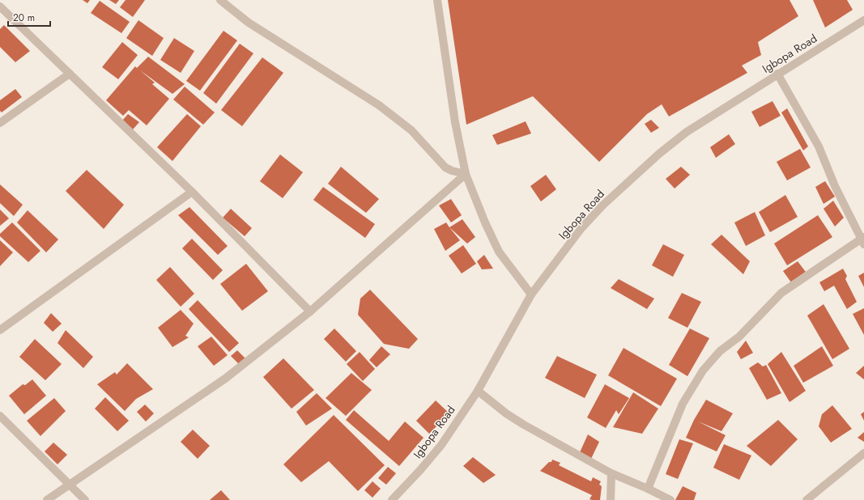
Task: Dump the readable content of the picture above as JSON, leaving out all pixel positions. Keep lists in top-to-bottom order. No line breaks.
{"streets":{"street":["Igbopa Road"]},"scale_bar":"20 m"}
